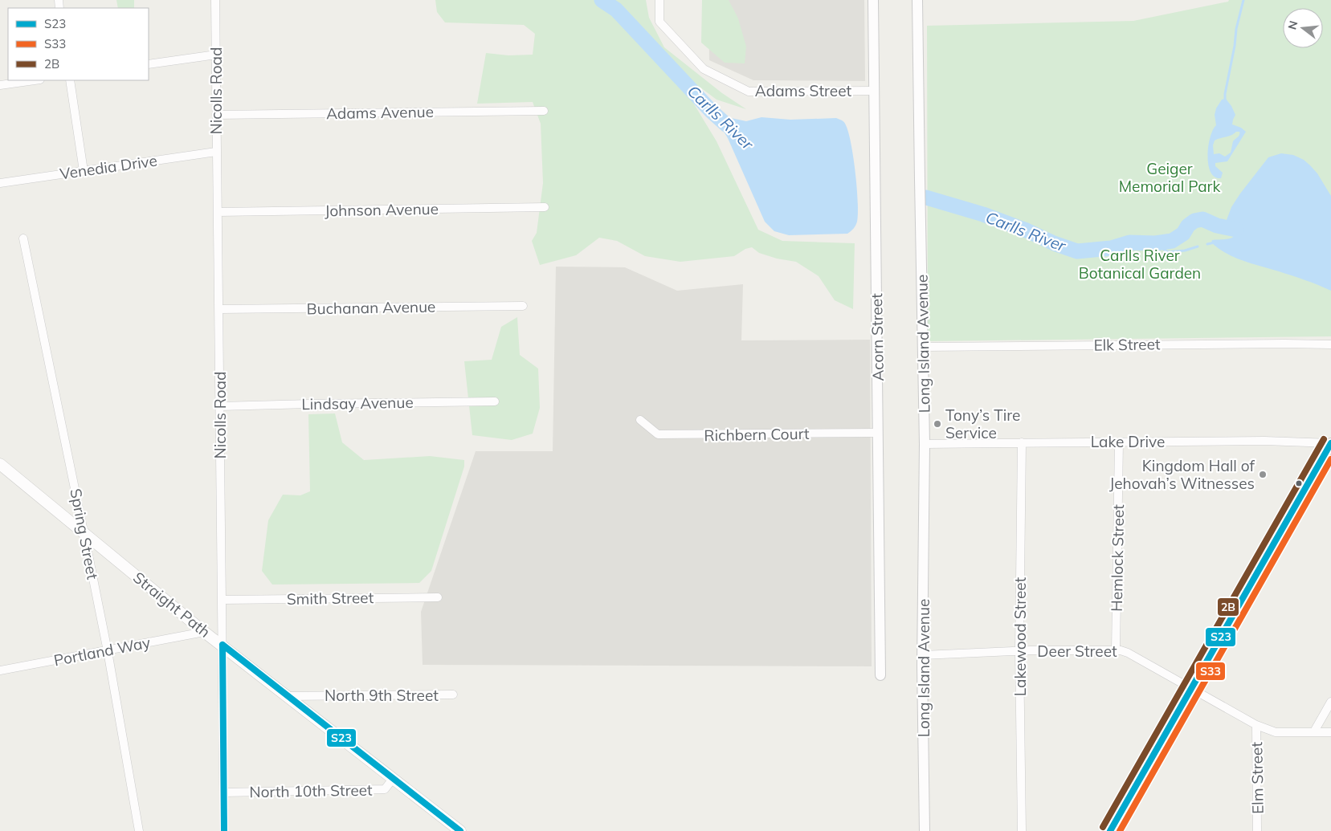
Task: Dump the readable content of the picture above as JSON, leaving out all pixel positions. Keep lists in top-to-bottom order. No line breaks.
{"streets":{"main road":["Straight Path"],"street":["Nicolls Road","Adams Street","Adams Avenue","Venedia Drive","Johnson Avenue","Buchanan Avenue","Acorn Street","Long Island Avenue","Elk Street","Lindsay Avenue","Richbern Court","Lake Drive","Spring Street","Hemlock Street","Smith Street","Lakewood Street","Portland Way","Deer Street","North 9th Street","Elm Street","North 10th Street"]},"crossings":[["Nicolls Road","Adams Avenue"],["Nicolls Road","Venedia Drive"],["Nicolls Road","Johnson Avenue"],["Nicolls Road","Buchanan Avenue"],["Nicolls Road","Lindsay Avenue"],["Nicolls Road","Smith Street"],["Nicolls Road","Straight Path"],["Nicolls Road","North 10th Street"],["Adams Street","Acorn Street"],["Acorn Street","Richbern Court"],["Long Island Avenue","Elk Street"],["Long Island Avenue","Lake Drive"],["Long Island Avenue","Deer Street"],["Lake Drive","Hemlock Street"],["Lake Drive","Lakewood Street"],["Spring Street","Straight Path"],["Spring Street","Portland Way"],["Hemlock Street","Deer Street"],["Straight Path","Portland Way"],["Straight Path","North 9th Street"],["Straight Path","North 10th Street"],["Lakewood Street","Deer Street"],["Deer Street","Elm Street"]],"water":["Carlls River"],"parks":["Geiger Memorial Park","Carlls River Botanical Garden"],"places":["Tony’s Tire Service","Kingdom Hall of Jehovah’s Witnesses"],"lines":["transit line 2B","transit line S23","transit line S33"],"legend":["S23","S33","2B"],"north":"left"}
